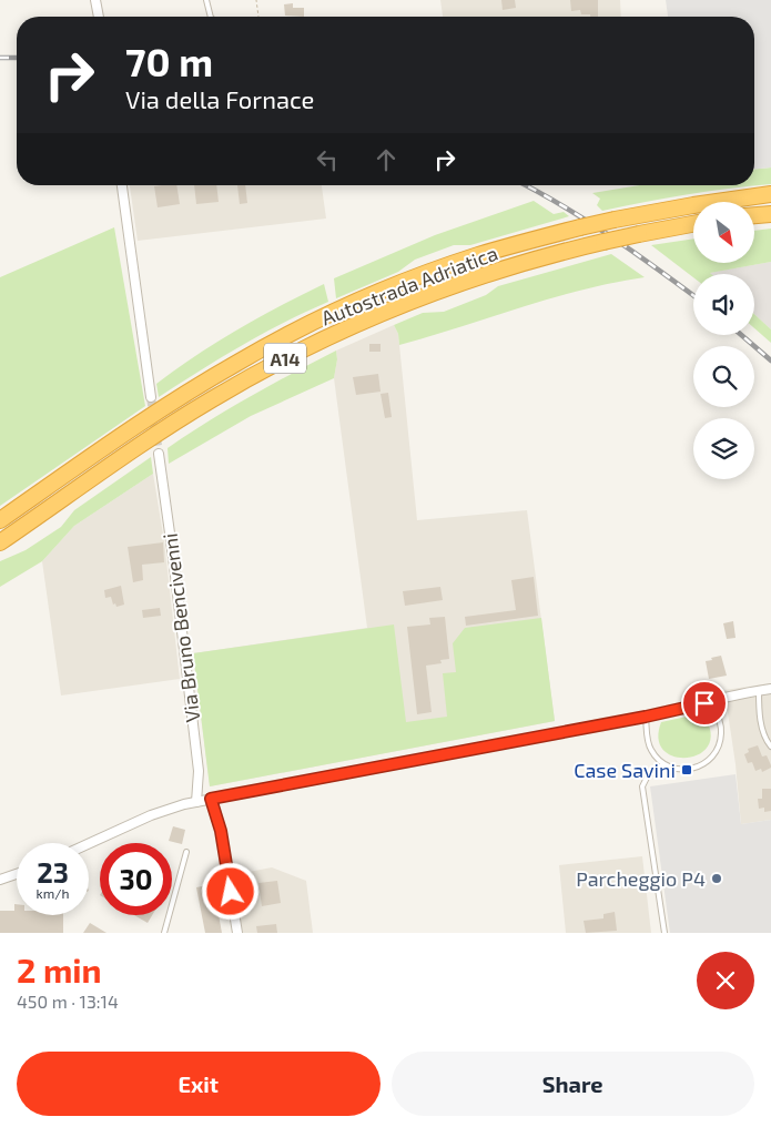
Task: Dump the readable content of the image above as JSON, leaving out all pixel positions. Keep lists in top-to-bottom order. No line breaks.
{"streets":{"highway":["Autostrada Adriatica","A14"],"street":["Via Bruno Bencivenni"]},"places":{"transit":["Case Savini"],"other":["Parcheggio P4"]},"north":"bottom right","page":{"turn":["70 m","Via della Fornace"],"speed":"23 km/h","limit":"30","heading":["2 min","450 m · 13:14"],"buttons":["Exit","Share"]}}
